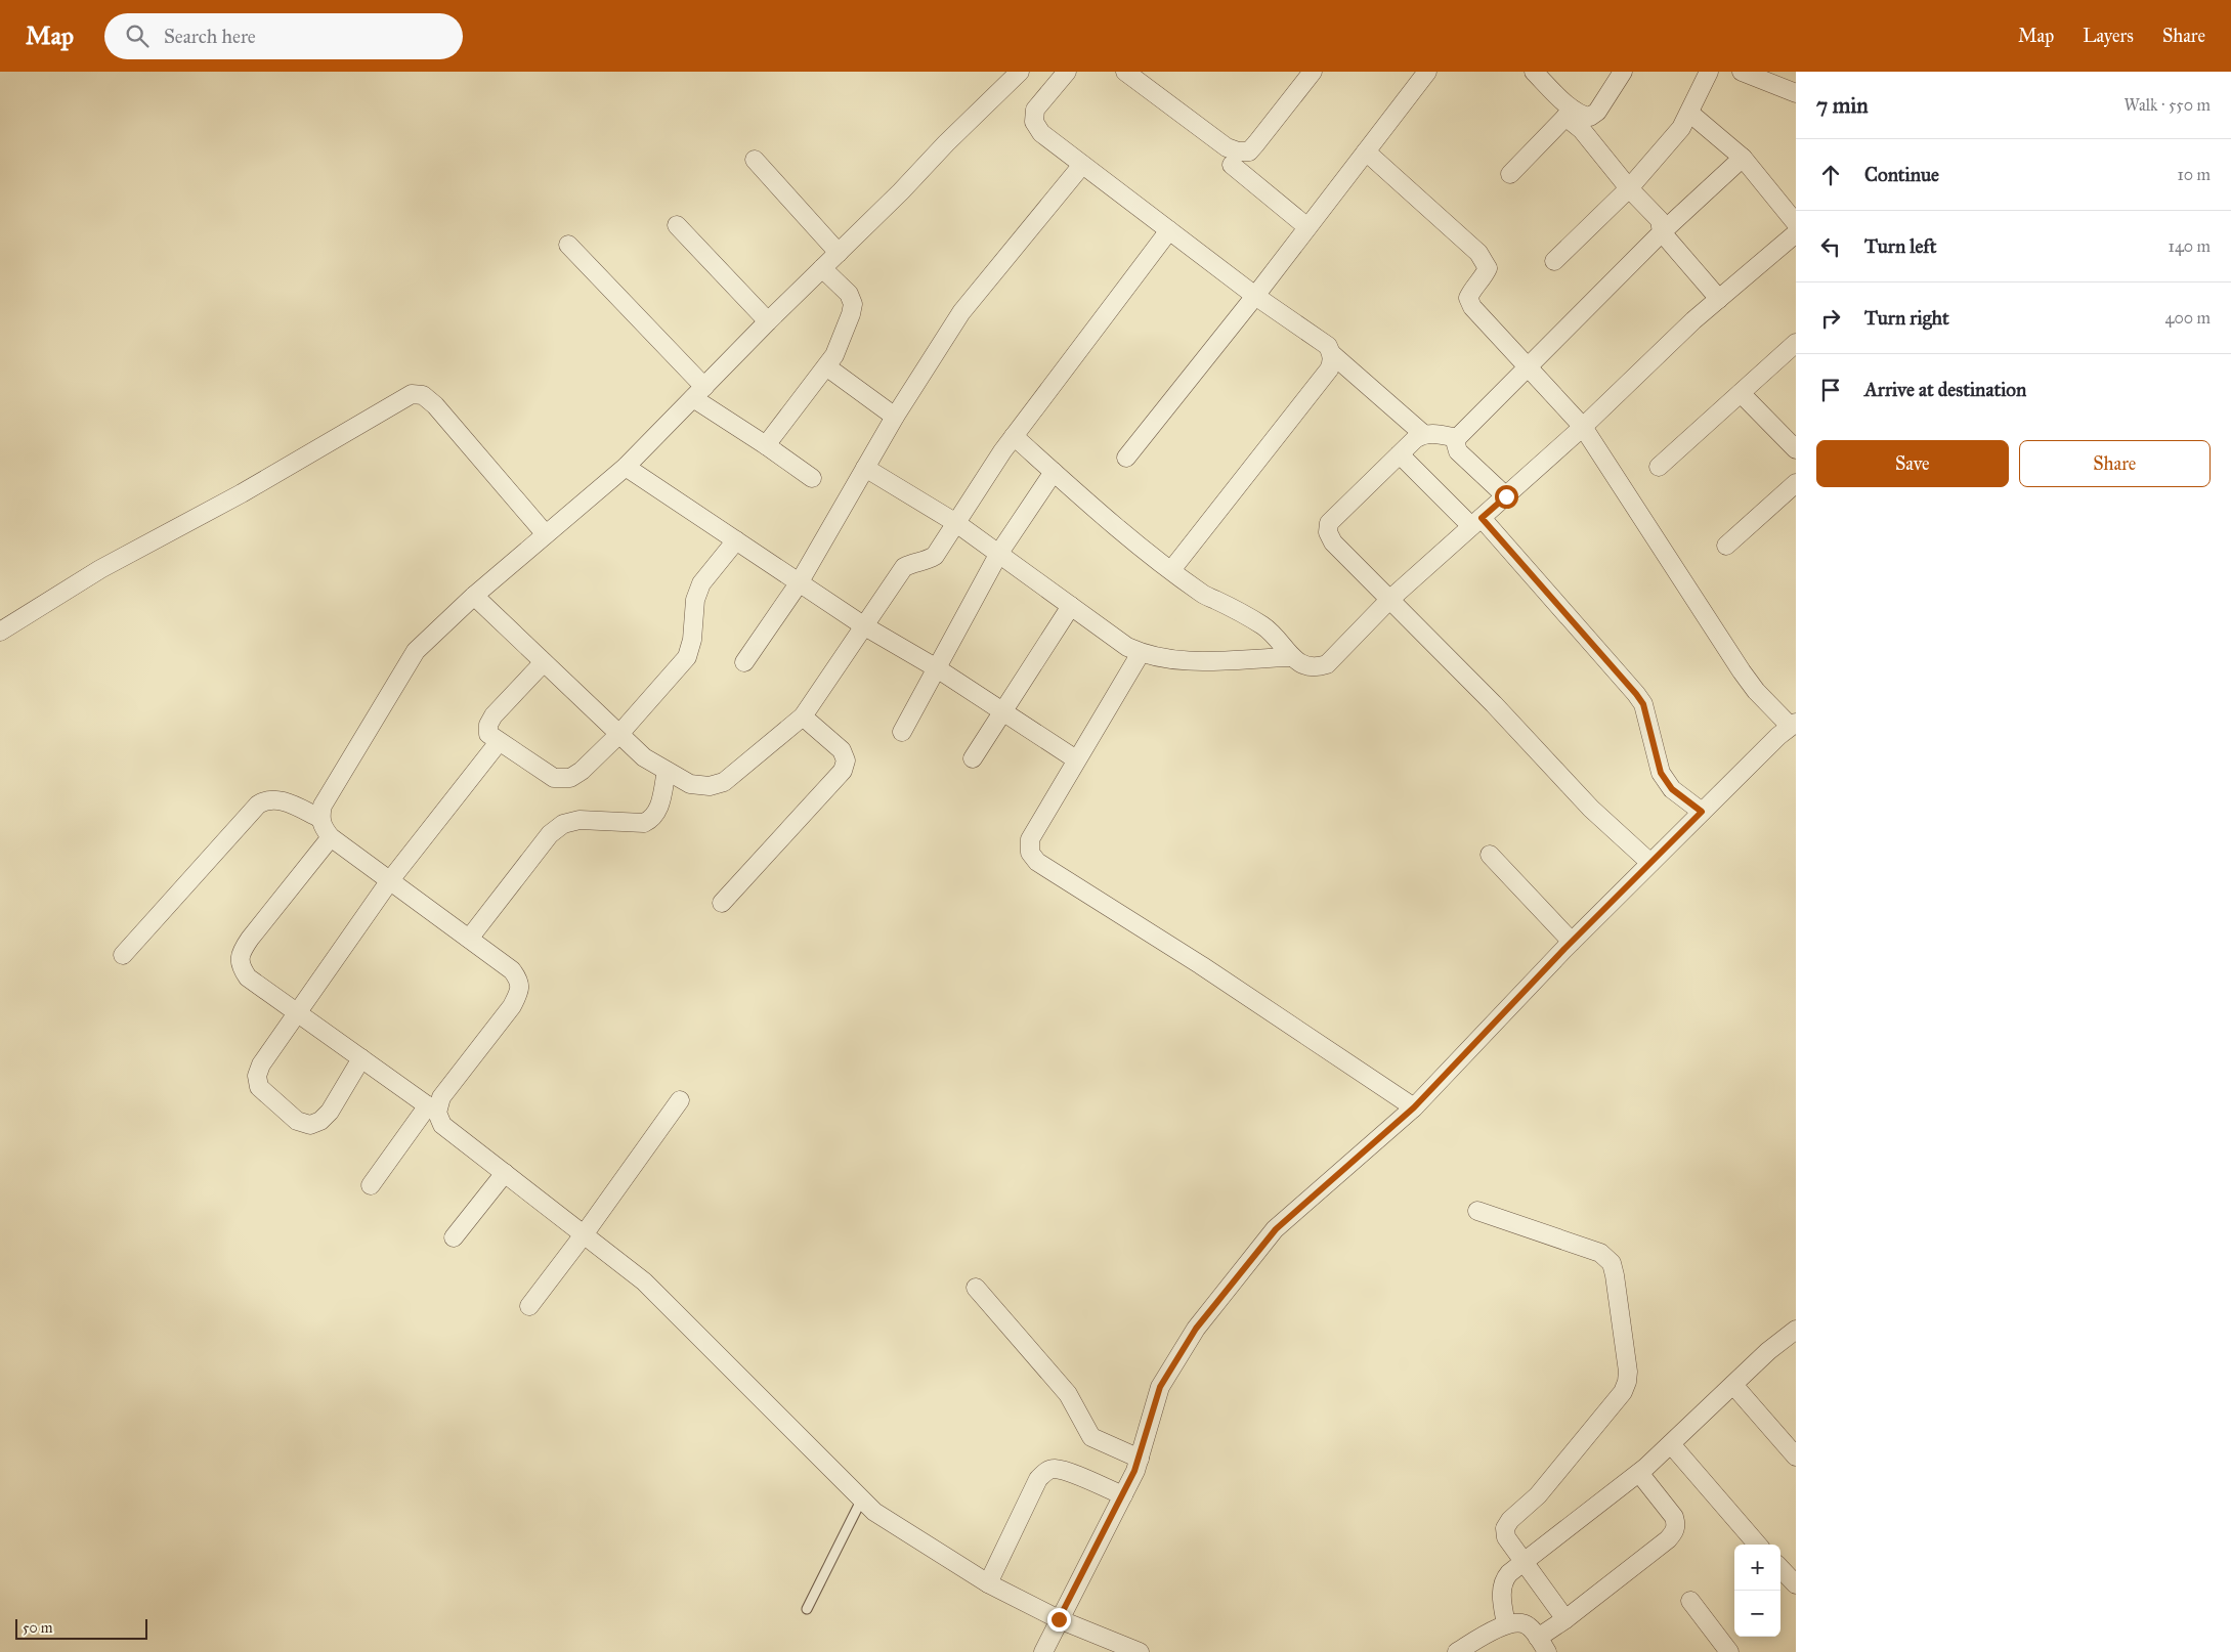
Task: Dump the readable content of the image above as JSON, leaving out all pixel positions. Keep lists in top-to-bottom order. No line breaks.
{"scale_bar":"50 m","page":{"header":"Map","search":"Search here","nav":["Map","Layers","Share"],"heading":["7 min","Walk · 550 m"],"list":[["Continue","10 m"],["Turn left","140 m"],["Turn right","400 m"],"Arrive at destination"],"buttons":["Save","Share"],"map_buttons":["+","−"],"scale":"50 m"}}
